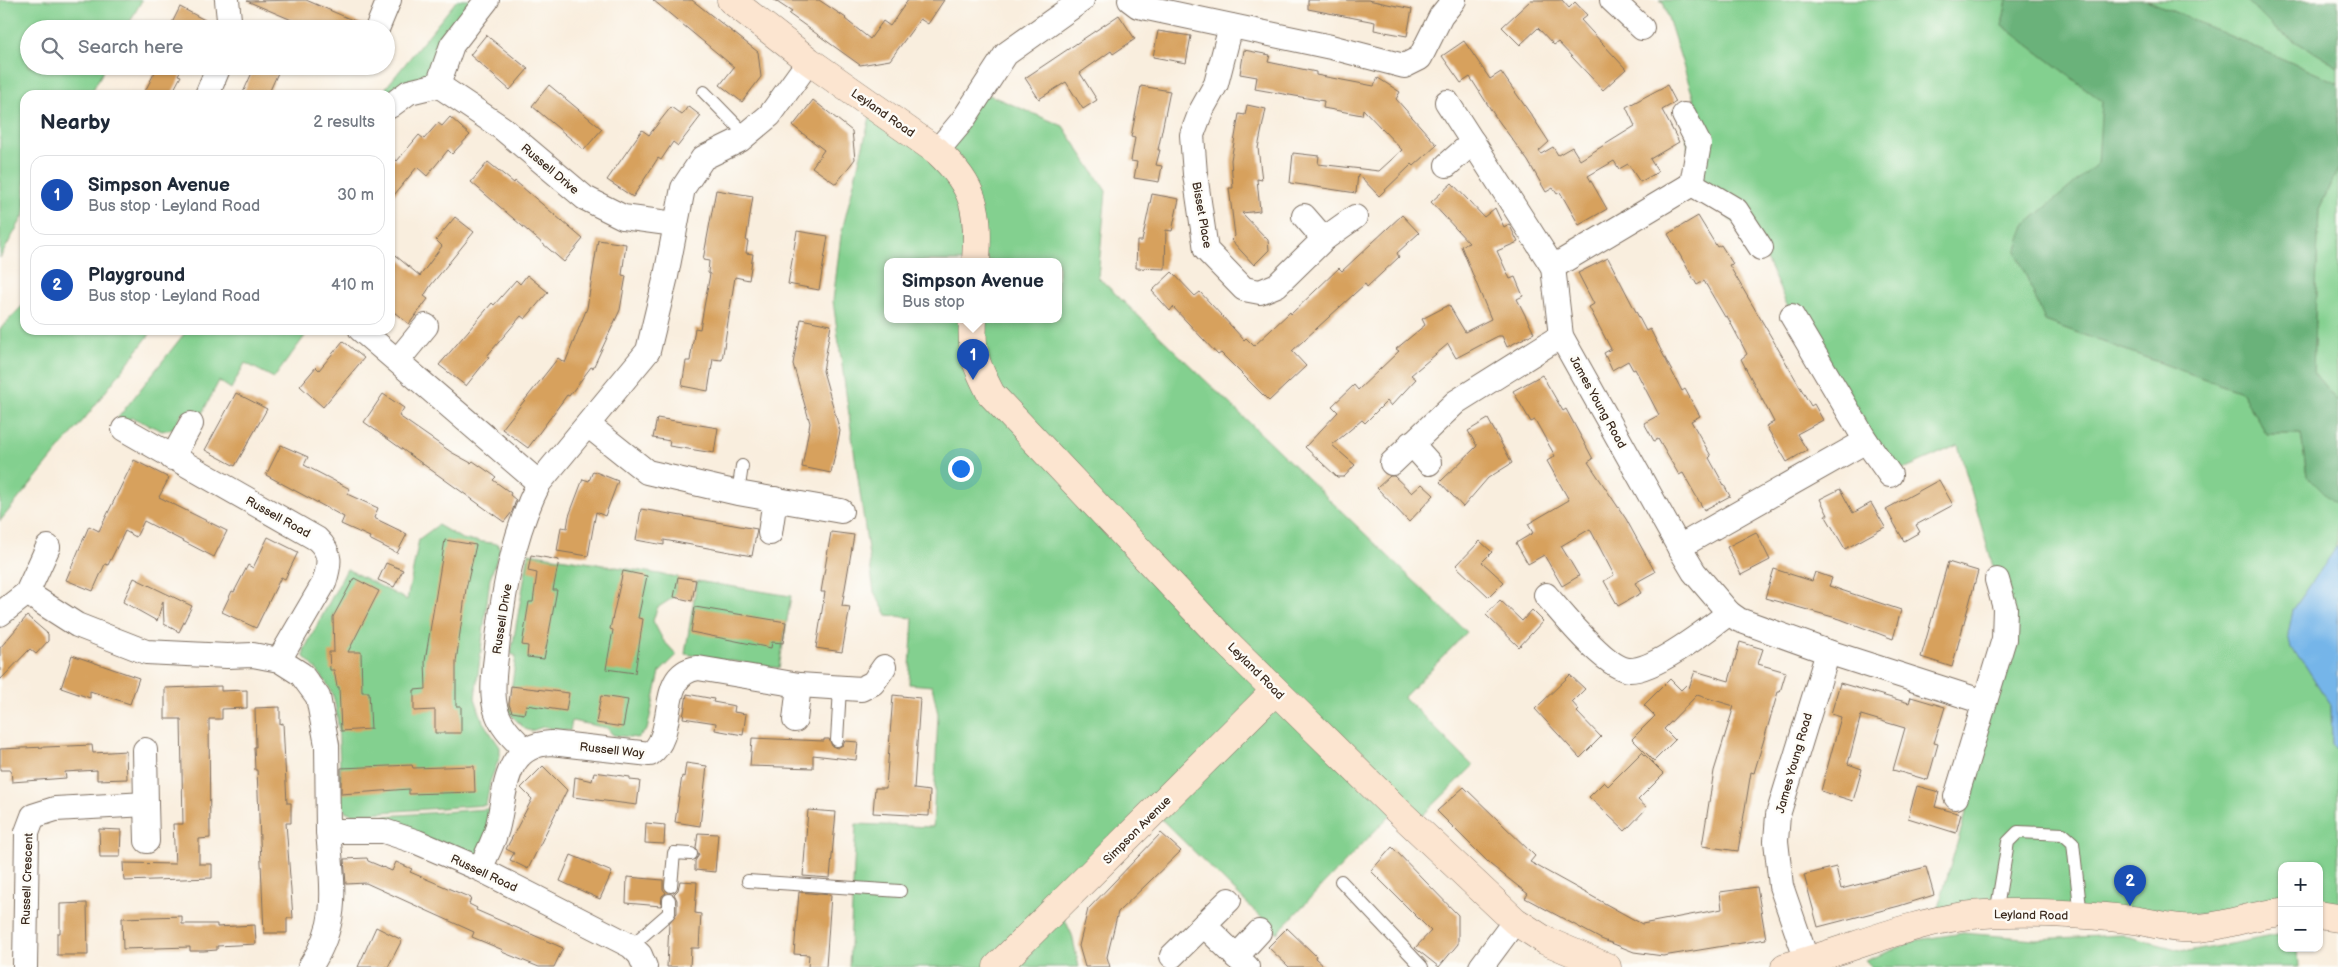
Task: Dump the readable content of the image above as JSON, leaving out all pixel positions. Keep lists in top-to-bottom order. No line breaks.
{"streets":{"street":["Leyland Road","Russell Drive","Bisset Place","James Young Road","Russell Road","Russell Way","Simpson Avenue","Russell Crescent"]},"crossings":[["Leyland Road","Russell Drive"],["Leyland Road","James Young Road"],["Leyland Road","Simpson Avenue"],["Russell Drive","Russell Way"]],"page":{"search":"Search here","heading":["Nearby","2 results"],"list":[{"mark":"1","name":"Simpson Avenue","note":"Bus stop · Leyland Road","value":"30 m"},{"mark":"2","name":"Playground","note":"Bus stop · Leyland Road","value":"410 m"}],"popup":["Simpson Avenue","Bus stop"],"pins":["1","2"],"map_buttons":["+","−"]}}
